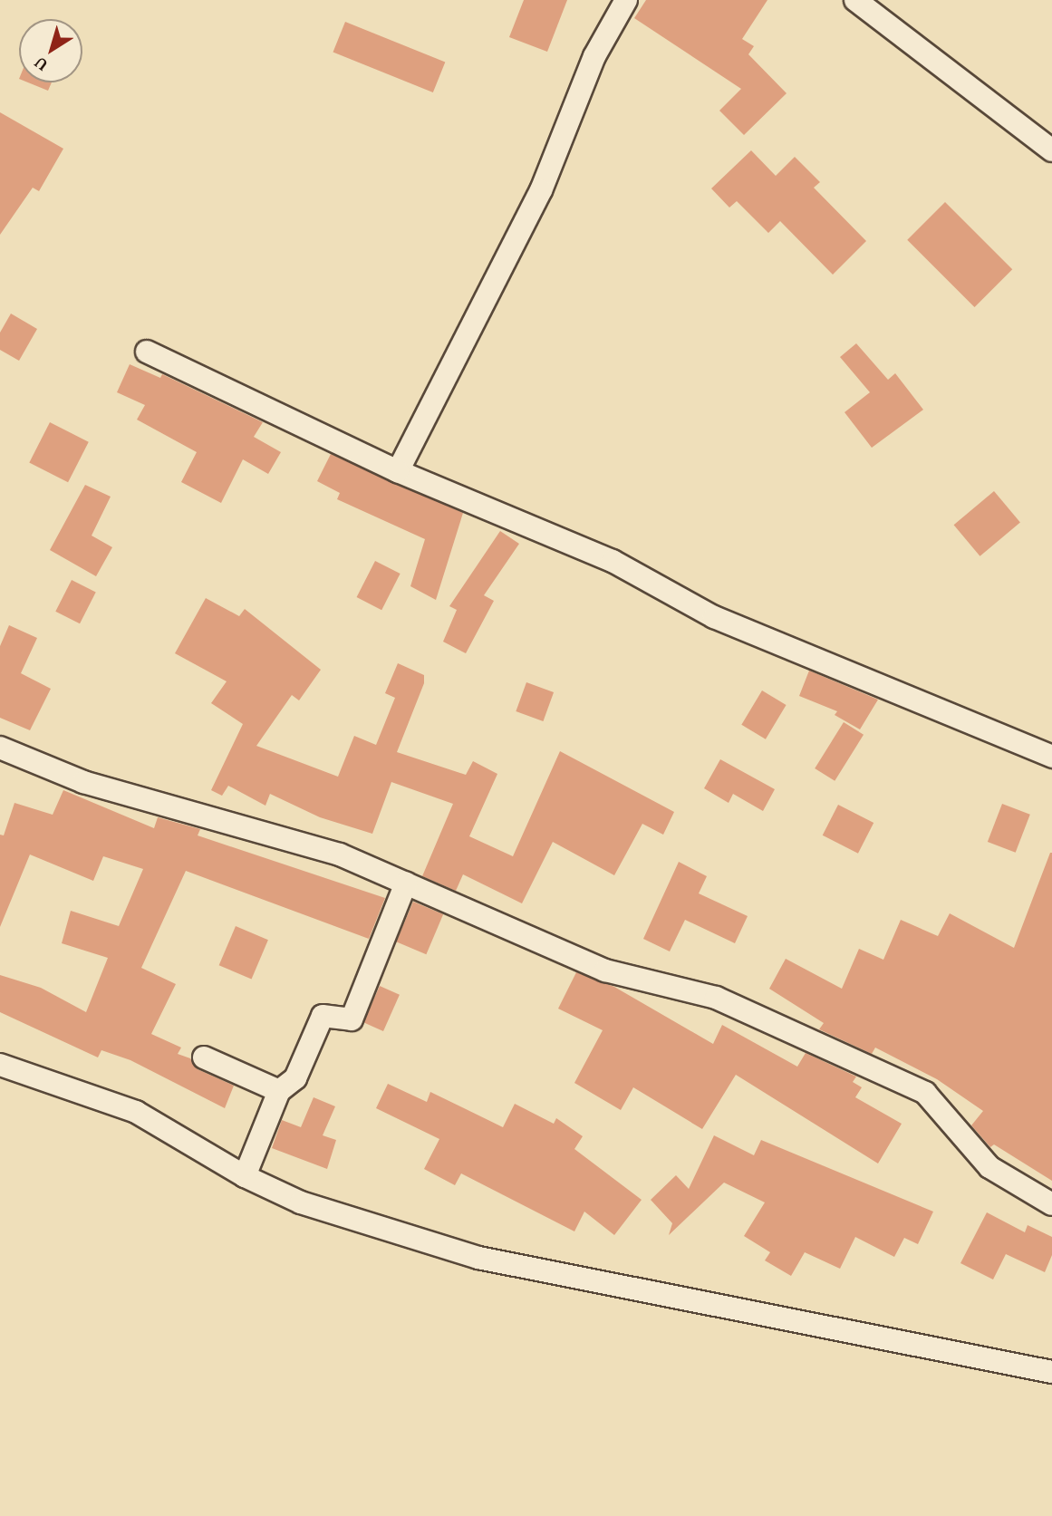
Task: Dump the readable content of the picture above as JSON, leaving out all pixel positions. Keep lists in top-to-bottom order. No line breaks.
{"north":"bottom left"}
